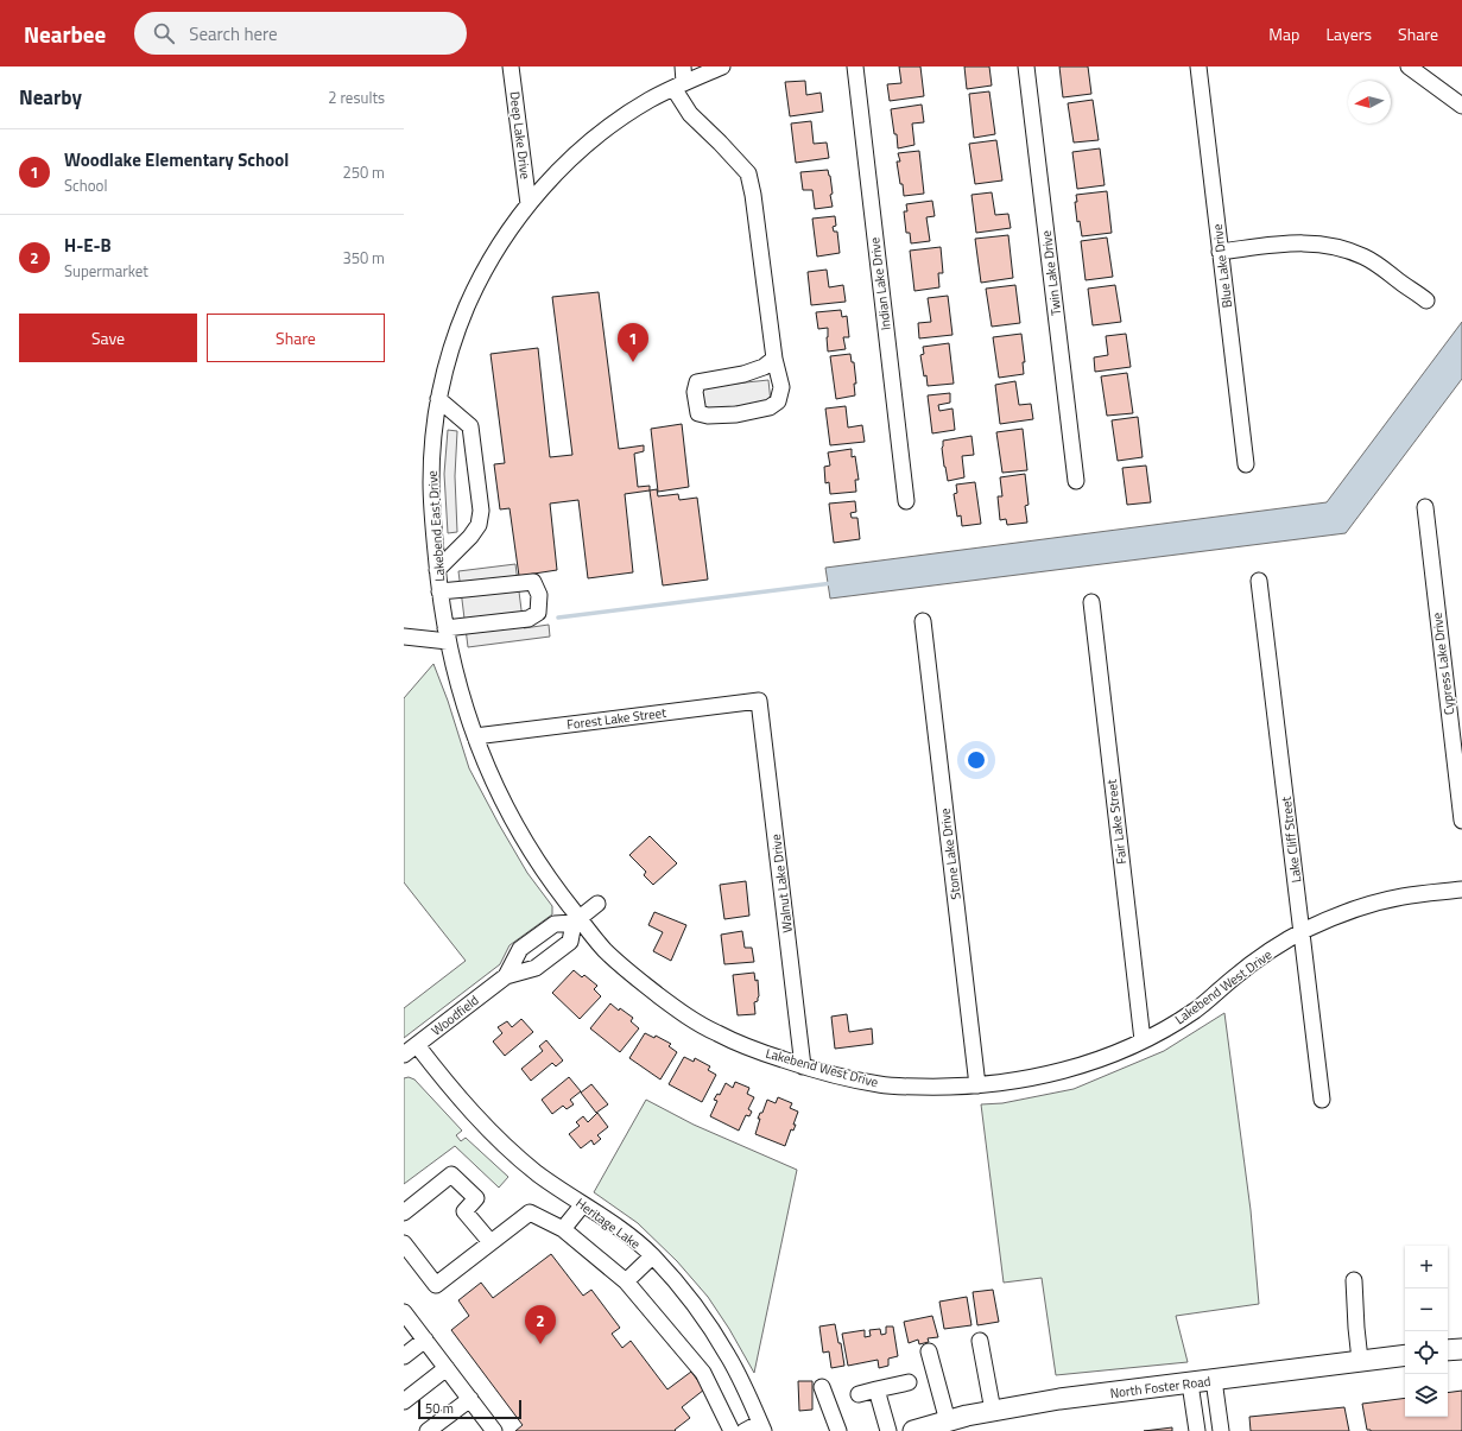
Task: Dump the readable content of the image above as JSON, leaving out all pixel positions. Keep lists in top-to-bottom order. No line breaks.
{"streets":{"main road":["North Foster Road"],"street":["Deep Lake Drive","Blue Lake Drive","Twin Lake Drive","Indian Lake Drive","Lakebend East Drive","Cypress Lake Drive","Forest Lake Street","Fair Lake Street","Lake Cliff Street","Stone Lake Drive","Walnut Lake Drive","Lakebend West Drive","Woodfield","Heritage Lake"]},"crossings":[["Deep Lake Drive","Lakebend East Drive"],["Lakebend East Drive","Forest Lake Street"],["Lakebend East Drive","Lakebend West Drive"],["Forest Lake Street","Walnut Lake Drive"],["Forest Lake Street","Lakebend West Drive"],["Fair Lake Street","Lakebend West Drive"],["Lake Cliff Street","Lakebend West Drive"],["Stone Lake Drive","Lakebend West Drive"],["Walnut Lake Drive","Lakebend West Drive"],["Lakebend West Drive","Woodfield"],["Woodfield","Heritage Lake"]],"scale_bar":"50 m","north":"left","page":{"header":"Nearbee","search":"Search here","nav":["Map","Layers","Share"],"heading":["Nearby","2 results"],"list":[{"mark":"1","name":"Woodlake Elementary School","note":"School","value":"250 m"},{"mark":"2","name":"H-E-B","note":"Supermarket","value":"350 m"}],"buttons":["Save","Share"],"pins":["1","2"],"map_buttons":["+","−"],"scale":"50 m"}}
